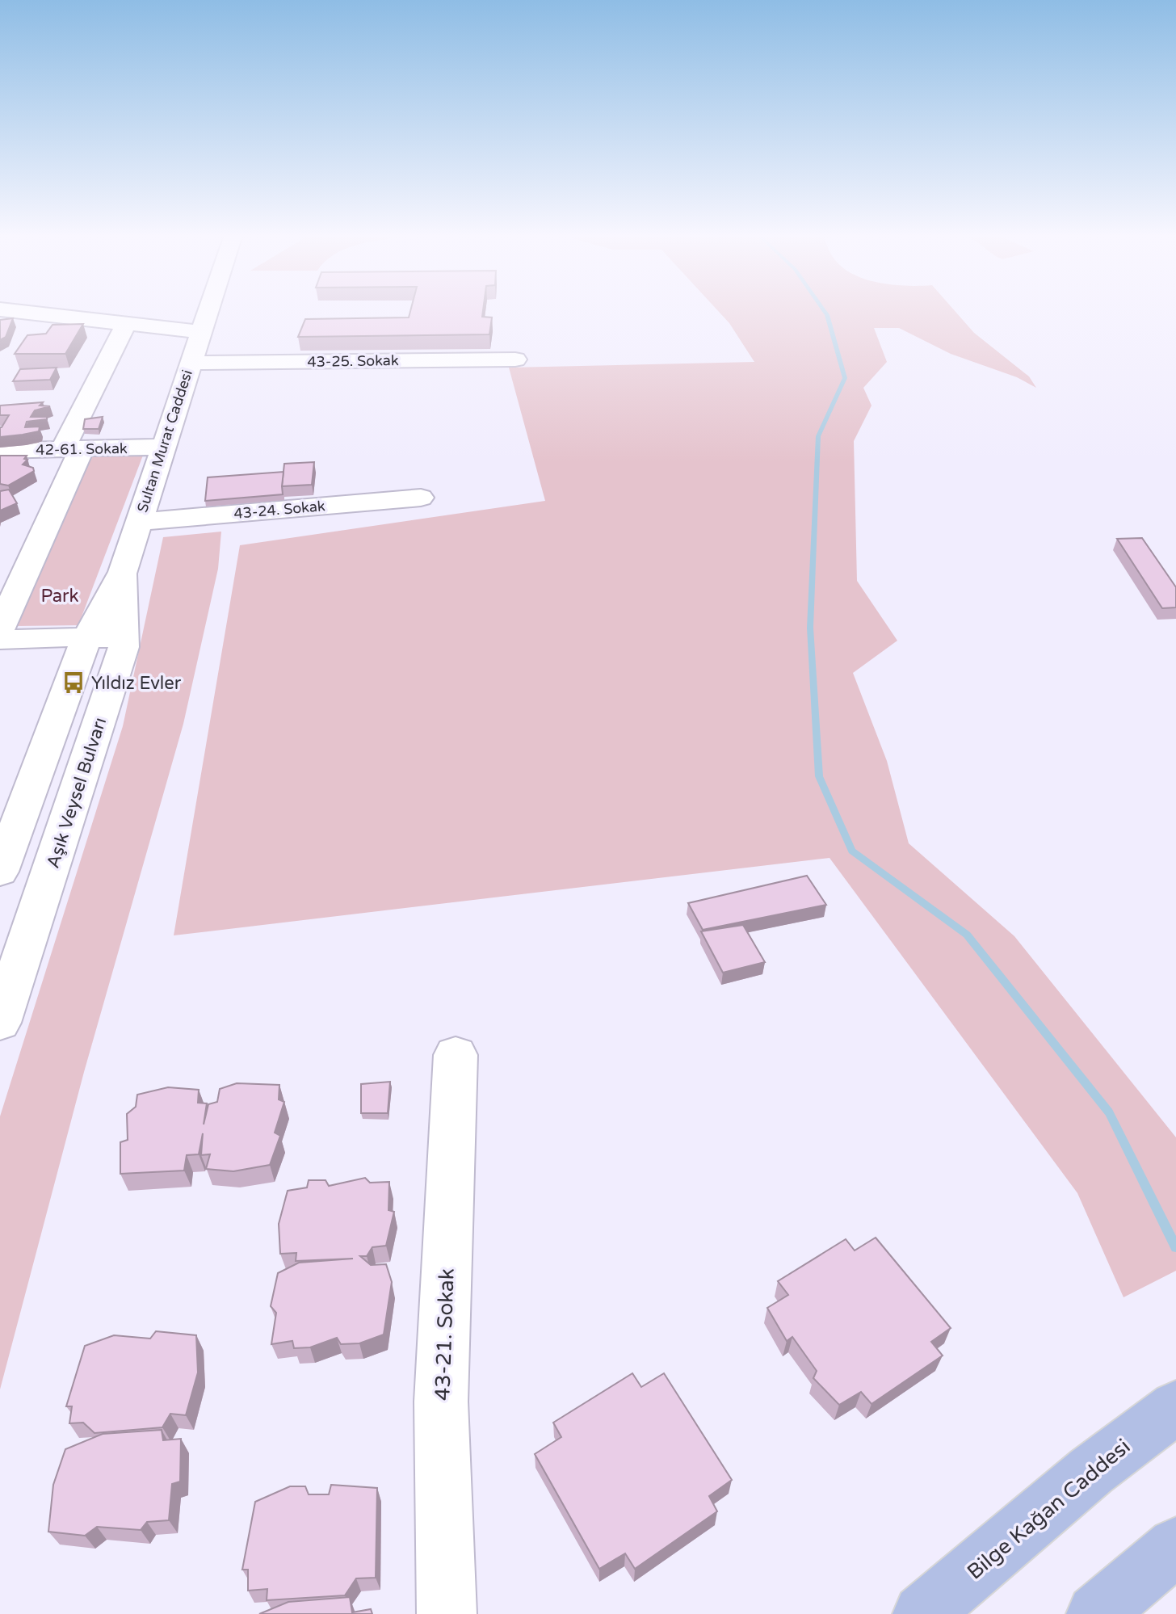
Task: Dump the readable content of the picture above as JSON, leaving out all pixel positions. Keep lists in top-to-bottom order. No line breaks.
{"streets":{"main road":["Bilge Kağan Caddesi"],"street":["43-25. Sokak","Sultan Murat Caddesi","42-61. Sokak","43-24. Sokak","Aşık Veysel Bulvarı","43-21. Sokak"]},"crossings":[["43-25. Sokak","Sultan Murat Caddesi"],["Sultan Murat Caddesi","42-61. Sokak"],["Sultan Murat Caddesi","43-24. Sokak"],["Sultan Murat Caddesi","Aşık Veysel Bulvarı"]],"parks":["Park"],"places":{"bus stop":["Yıldız Evler"]}}
